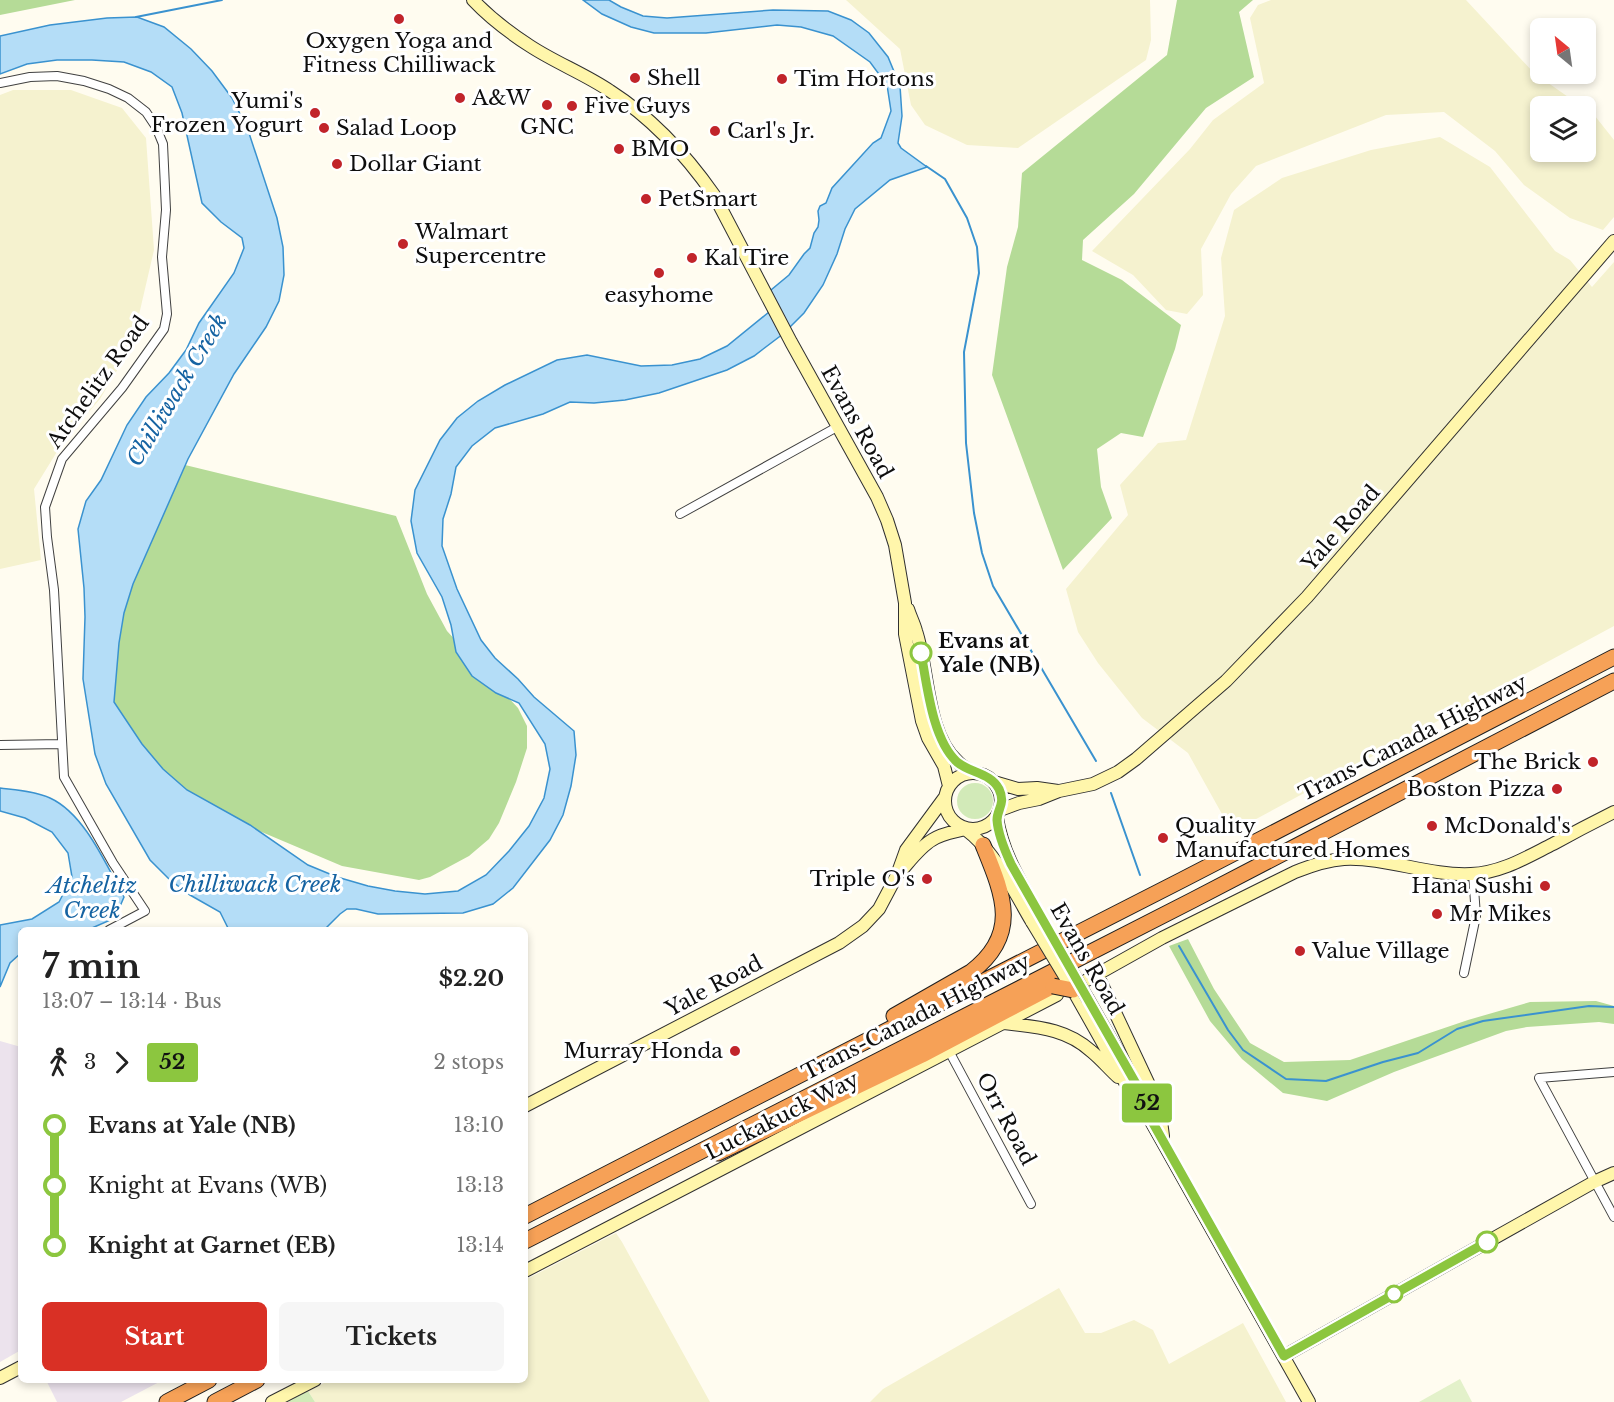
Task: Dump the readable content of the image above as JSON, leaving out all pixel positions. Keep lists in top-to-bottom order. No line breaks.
{"streets":{"highway":["Trans-Canada Highway"],"street":["Atchelitz Road","Evans Road","Yale Road","Luckakuck Way","Orr Road"]},"crossings":[["Evans Road","Yale Road"],["Evans Road","Luckakuck Way"],["Luckakuck Way","Orr Road"]],"water":["Chilliwack Creek","Atchelitz Creek"],"places":["Oxygen Yoga and Fitness Chilliwack","Shell","Tim Hortons","A&W","GNC","Five Guys","Yumi's Frozen Yogurt","Salad Loop","Carl's Jr.","BMO","Dollar Giant","PetSmart","Walmart Supercentre","Kal Tire","easyhome","Evans at Yale (NB)","The Brick","Boston Pizza","McDonald's","Quality Manufactured Homes","Triple O's","Hana Sushi","Mr Mikes","Value Village","Murray Honda"],"lines":["bus line 52"],"north":"top left","page":{"on_map":"52","heading":["7 min","13:07 – 13:14 · Bus","$2.20"],"legs":["3","52","2 stops"],"list":[{"name":"Evans at Yale (NB)","value":"13:10"},{"name":"Knight at Evans (WB)","value":"13:13"},{"name":"Knight at Garnet (EB)","value":"13:14"}],"buttons":["Start","Tickets"]}}
